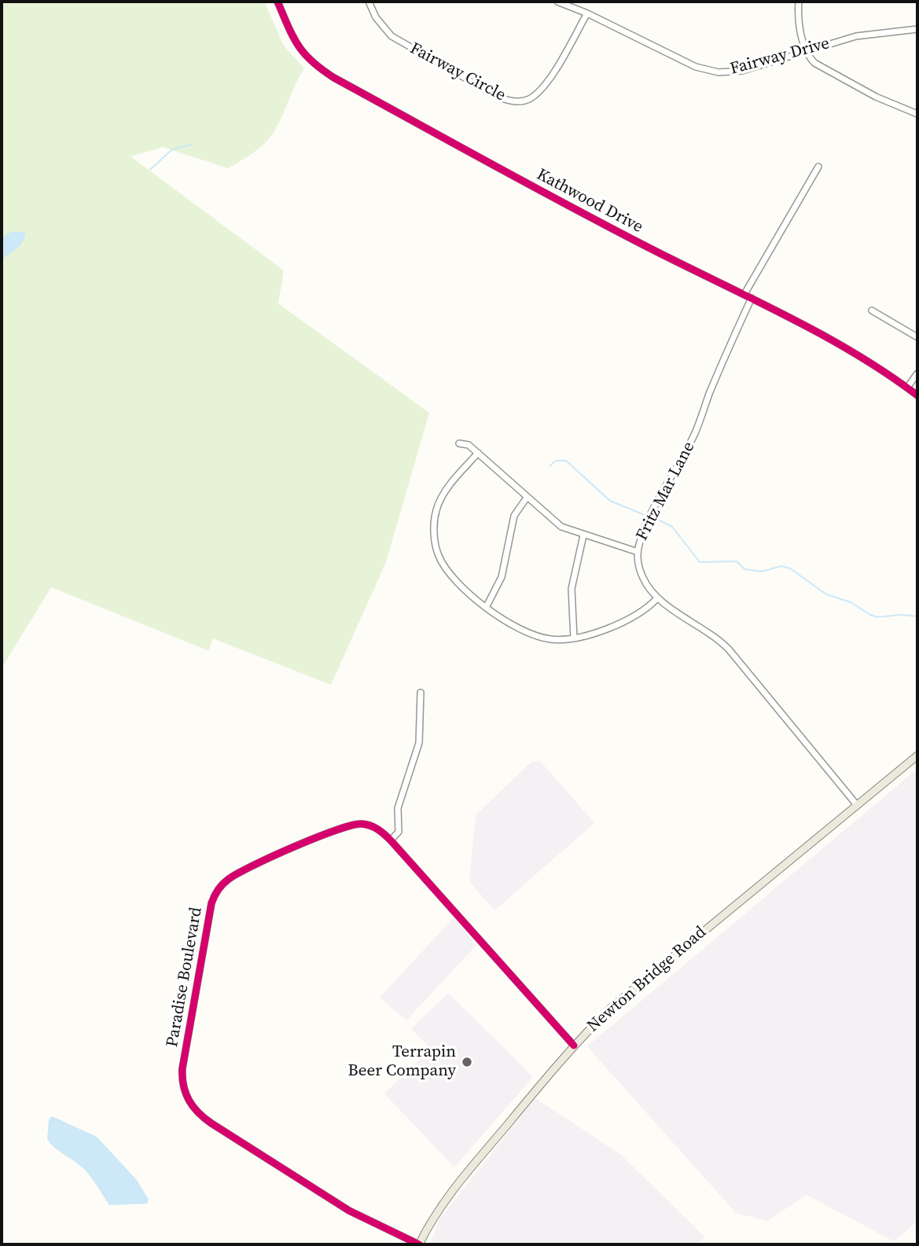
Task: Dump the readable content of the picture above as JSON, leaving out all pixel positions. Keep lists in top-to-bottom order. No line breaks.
{"streets":{"main road":["Newton Bridge Road"],"street":["Fairway Drive","Fairway Circle","Kathwood Drive","Fritz Mar Lane","Paradise Boulevard"]},"crossings":[["Fairway Drive","Fairway Circle"],["Kathwood Drive","Fritz Mar Lane"],["Fritz Mar Lane","Newton Bridge Road"],["Paradise Boulevard","Newton Bridge Road"]],"places":["Terrapin Beer Company"]}
